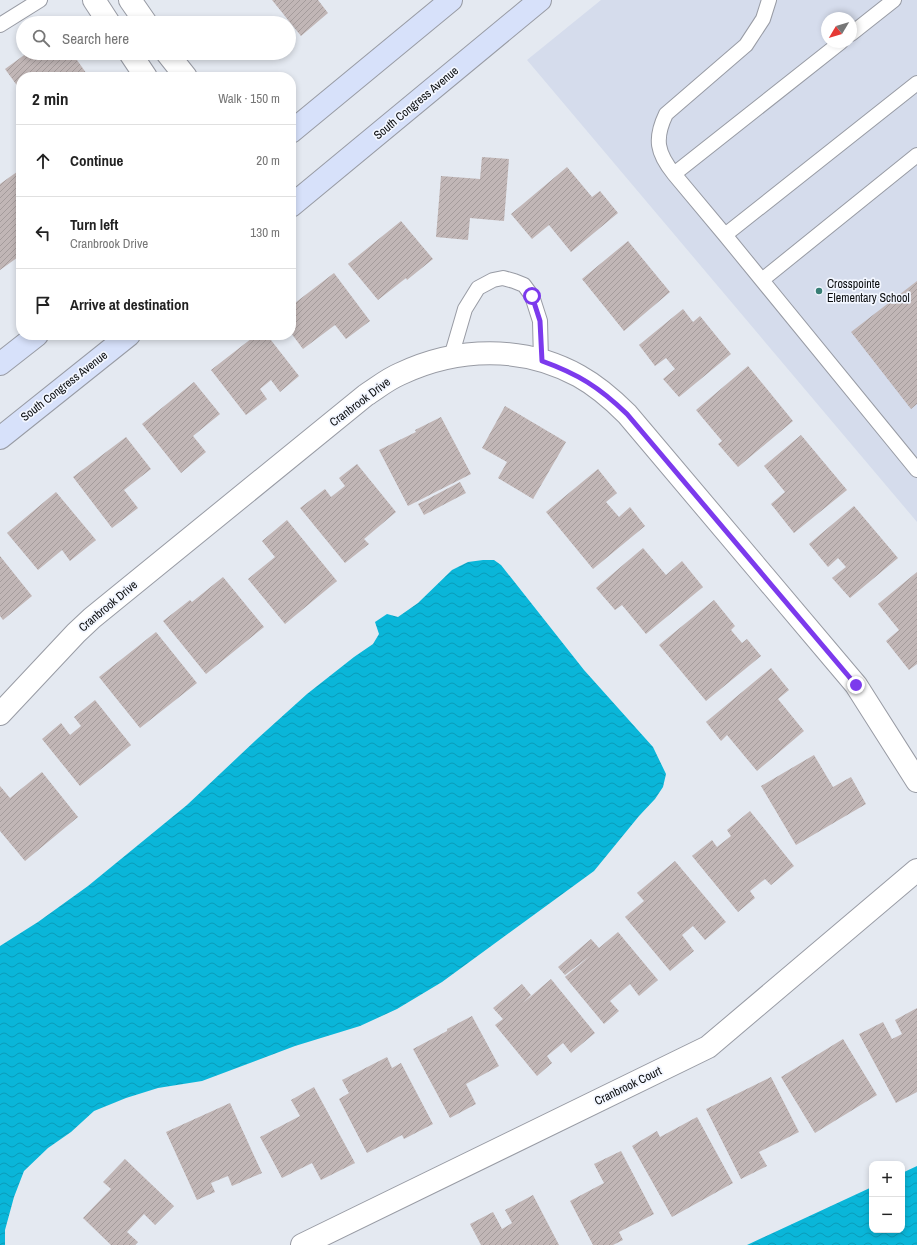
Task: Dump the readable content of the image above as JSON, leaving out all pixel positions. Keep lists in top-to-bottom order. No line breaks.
{"streets":{"main road":["South Congress Avenue"],"street":["Cranbrook Drive","Cranbrook Court"]},"places":["Crosspointe Elementary School"],"north":"bottom left","page":{"search":"Search here","heading":["2 min","Walk · 150 m"],"list":[["Continue","20 m"],["Turn left","Cranbrook Drive","130 m"],"Arrive at destination"],"map_buttons":["+","−"]}}
